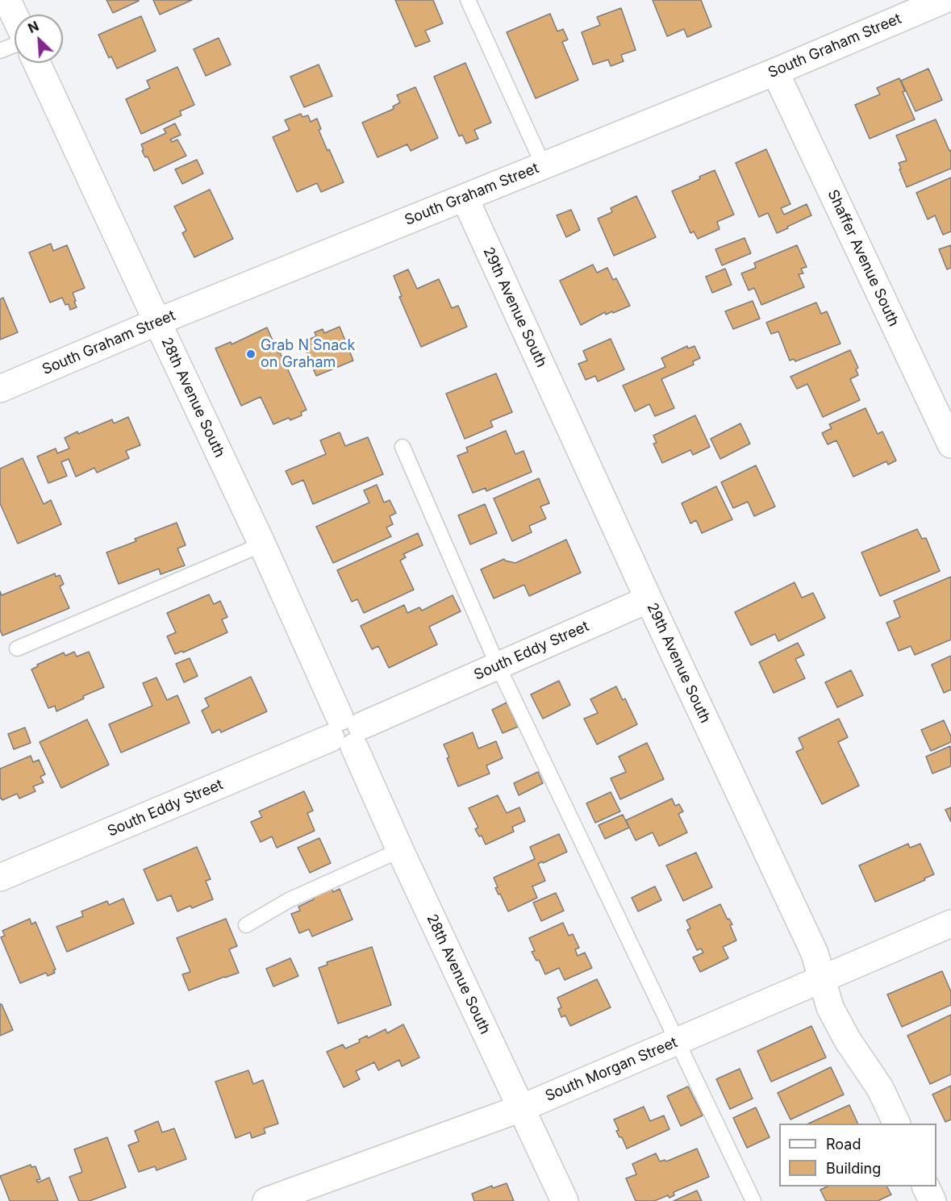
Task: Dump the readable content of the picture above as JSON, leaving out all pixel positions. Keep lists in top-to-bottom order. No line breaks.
{"streets":{"street":["South Graham Street","Shaffer Avenue South","29th Avenue South","28th Avenue South","South Eddy Street","South Morgan Street"]},"crossings":[["South Graham Street","Shaffer Avenue South"],["South Graham Street","29th Avenue South"],["South Graham Street","28th Avenue South"],["29th Avenue South","South Eddy Street"],["29th Avenue South","South Morgan Street"],["28th Avenue South","South Eddy Street"],["28th Avenue South","South Morgan Street"]],"places":["Grab N Snack on Graham"],"legend":["Road","Building"],"north":"top left"}
